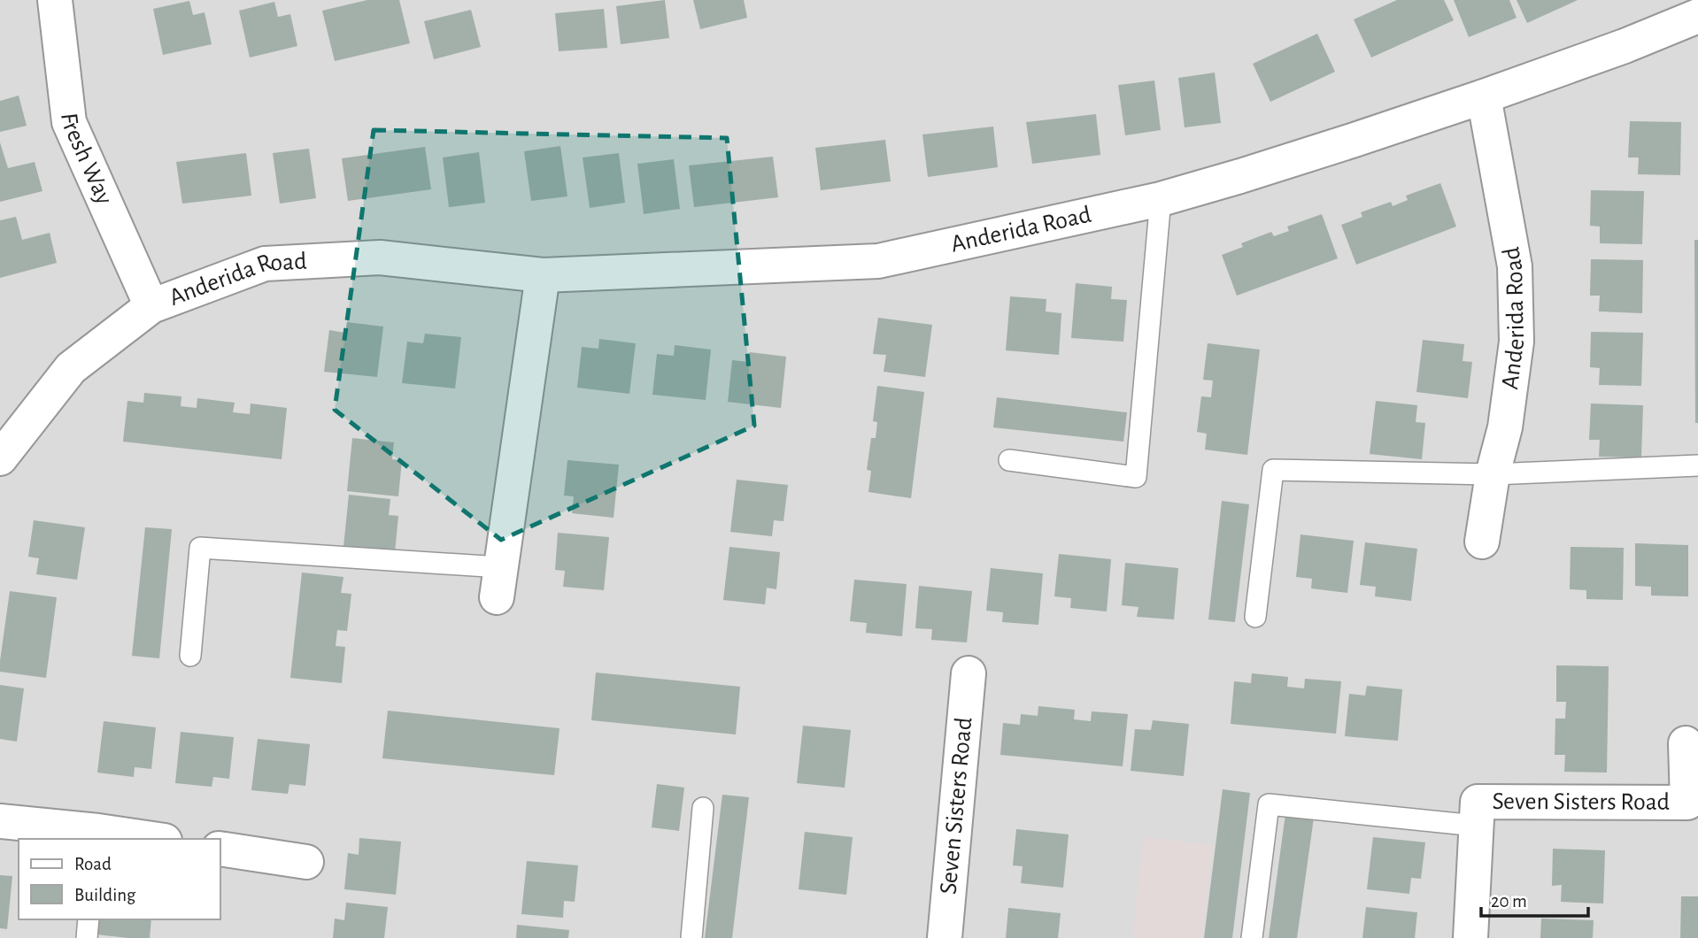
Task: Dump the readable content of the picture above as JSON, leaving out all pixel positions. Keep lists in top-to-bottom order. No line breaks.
{"streets":{"street":["Fresh Way","Anderida Road","Seven Sisters Road"]},"crossings":[["Fresh Way","Anderida Road"]],"legend":["Road","Building"],"scale_bar":"20 m"}
